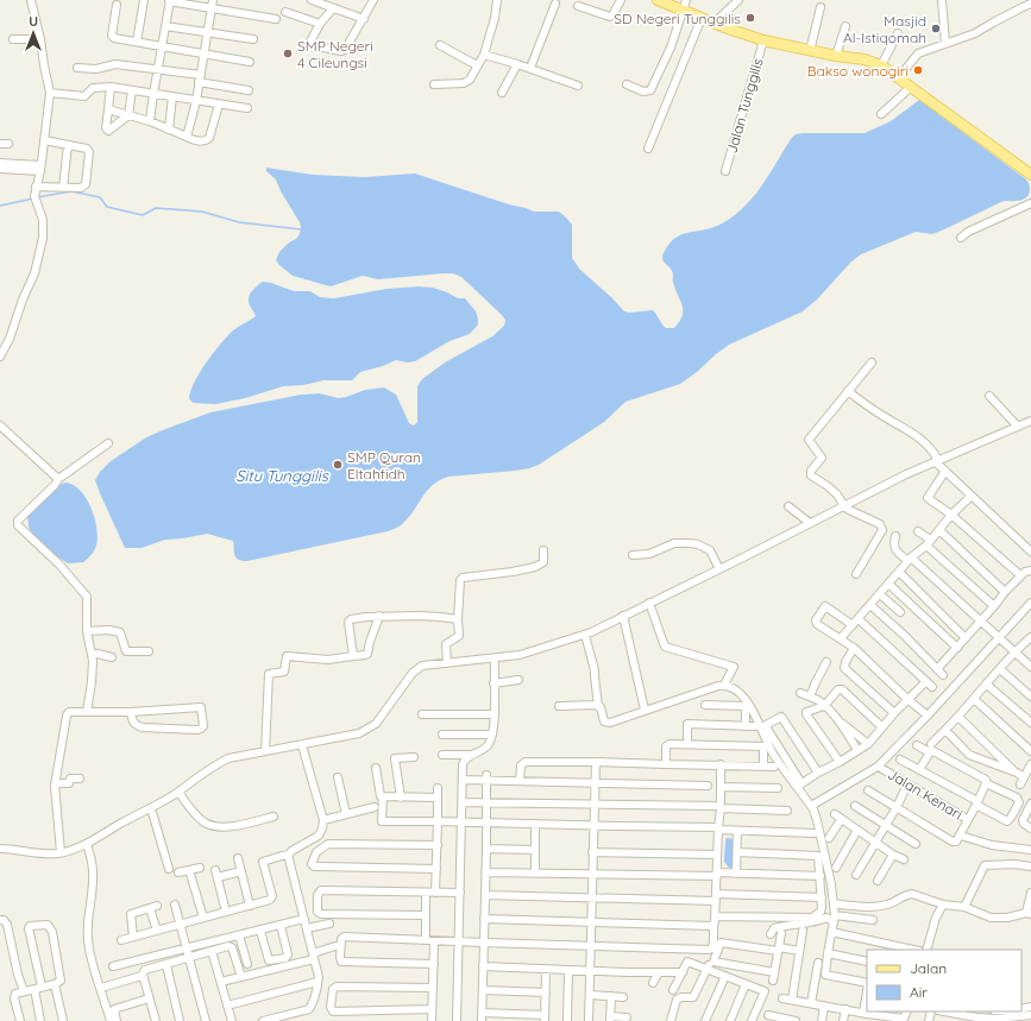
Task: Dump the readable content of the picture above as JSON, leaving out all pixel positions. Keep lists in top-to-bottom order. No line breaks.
{"streets":{"street":["Jalan Tunggilis","Jalan Kenari"]},"water":["Situ Tunggilis"],"places":["SD Negeri Tunggilis","Masjid Al-Istiqomah","SMP Negeri 4 Cileungsi","Bakso wonogiri","SMP Quran Eltahfidh"],"legend":["Jalan","Air"],"north":"top"}
